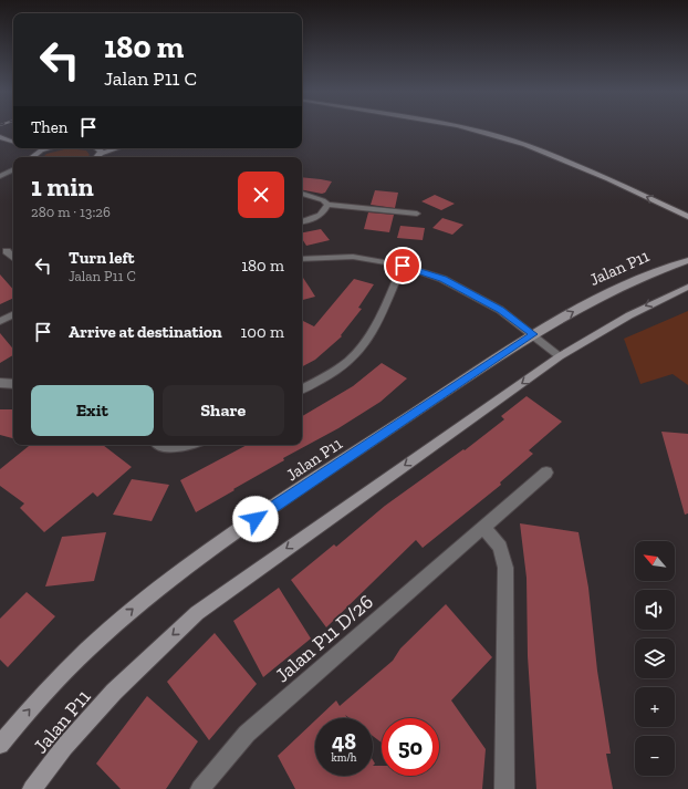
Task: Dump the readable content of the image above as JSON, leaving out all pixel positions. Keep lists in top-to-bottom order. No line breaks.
{"streets":{"main road":["Jalan P11"],"street":["Jalan P11 D/26"]},"north":"top left","page":{"turn":["180 m","Jalan P11 C"],"then":"Then","heading":["1 min","280 m · 13:26"],"list":[{"name":"Turn left","note":"Jalan P11 C","value":"180 m"},{"name":"Arrive at destination","value":"100 m"}],"buttons":["Exit","Share"],"map_buttons":["+","−"],"speed":"48 km/h","limit":"50"}}
